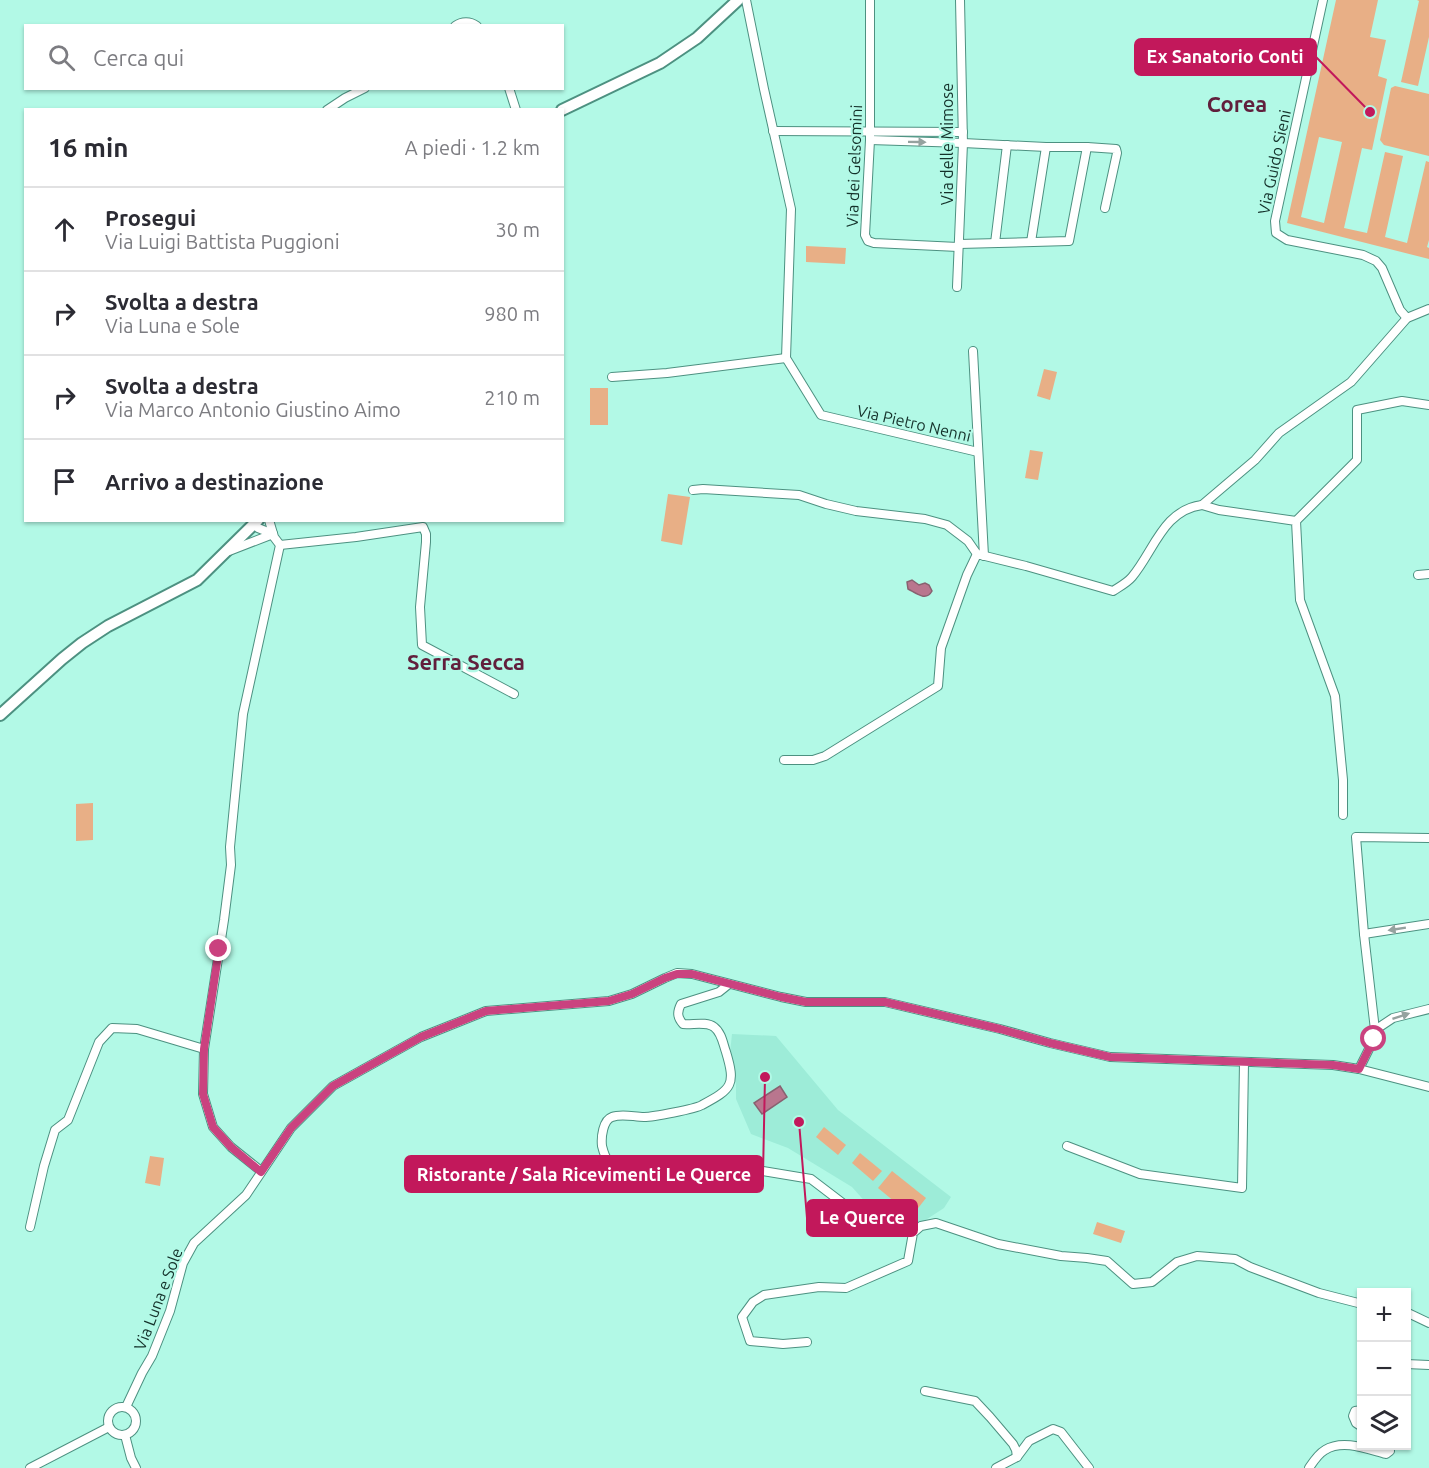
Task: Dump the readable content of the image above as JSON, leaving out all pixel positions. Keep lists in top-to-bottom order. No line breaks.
{"streets":{"street":["Via delle Mimose","Via Guido Sieni","Via dei Gelsomini","Via Pietro Nenni","Via Luna e Sole"]},"crossings":[["Via delle Mimose","Via dei Gelsomini"]],"districts":["Corea","Serra Secca"],"places":["Ex Sanatorio Conti","Ristorante / Sala Ricevimenti Le Querce","Le Querce"],"page":{"search":"Cerca qui","heading":["16 min","A piedi · 1.2 km"],"list":[["Prosegui","Via Luigi Battista Puggioni","30 m"],["Svolta a destra","Via Luna e Sole","980 m"],["Svolta a destra","Via Marco Antonio Giustino Aimo","210 m"],"Arrivo a destinazione"],"map_buttons":["+","−"]}}
